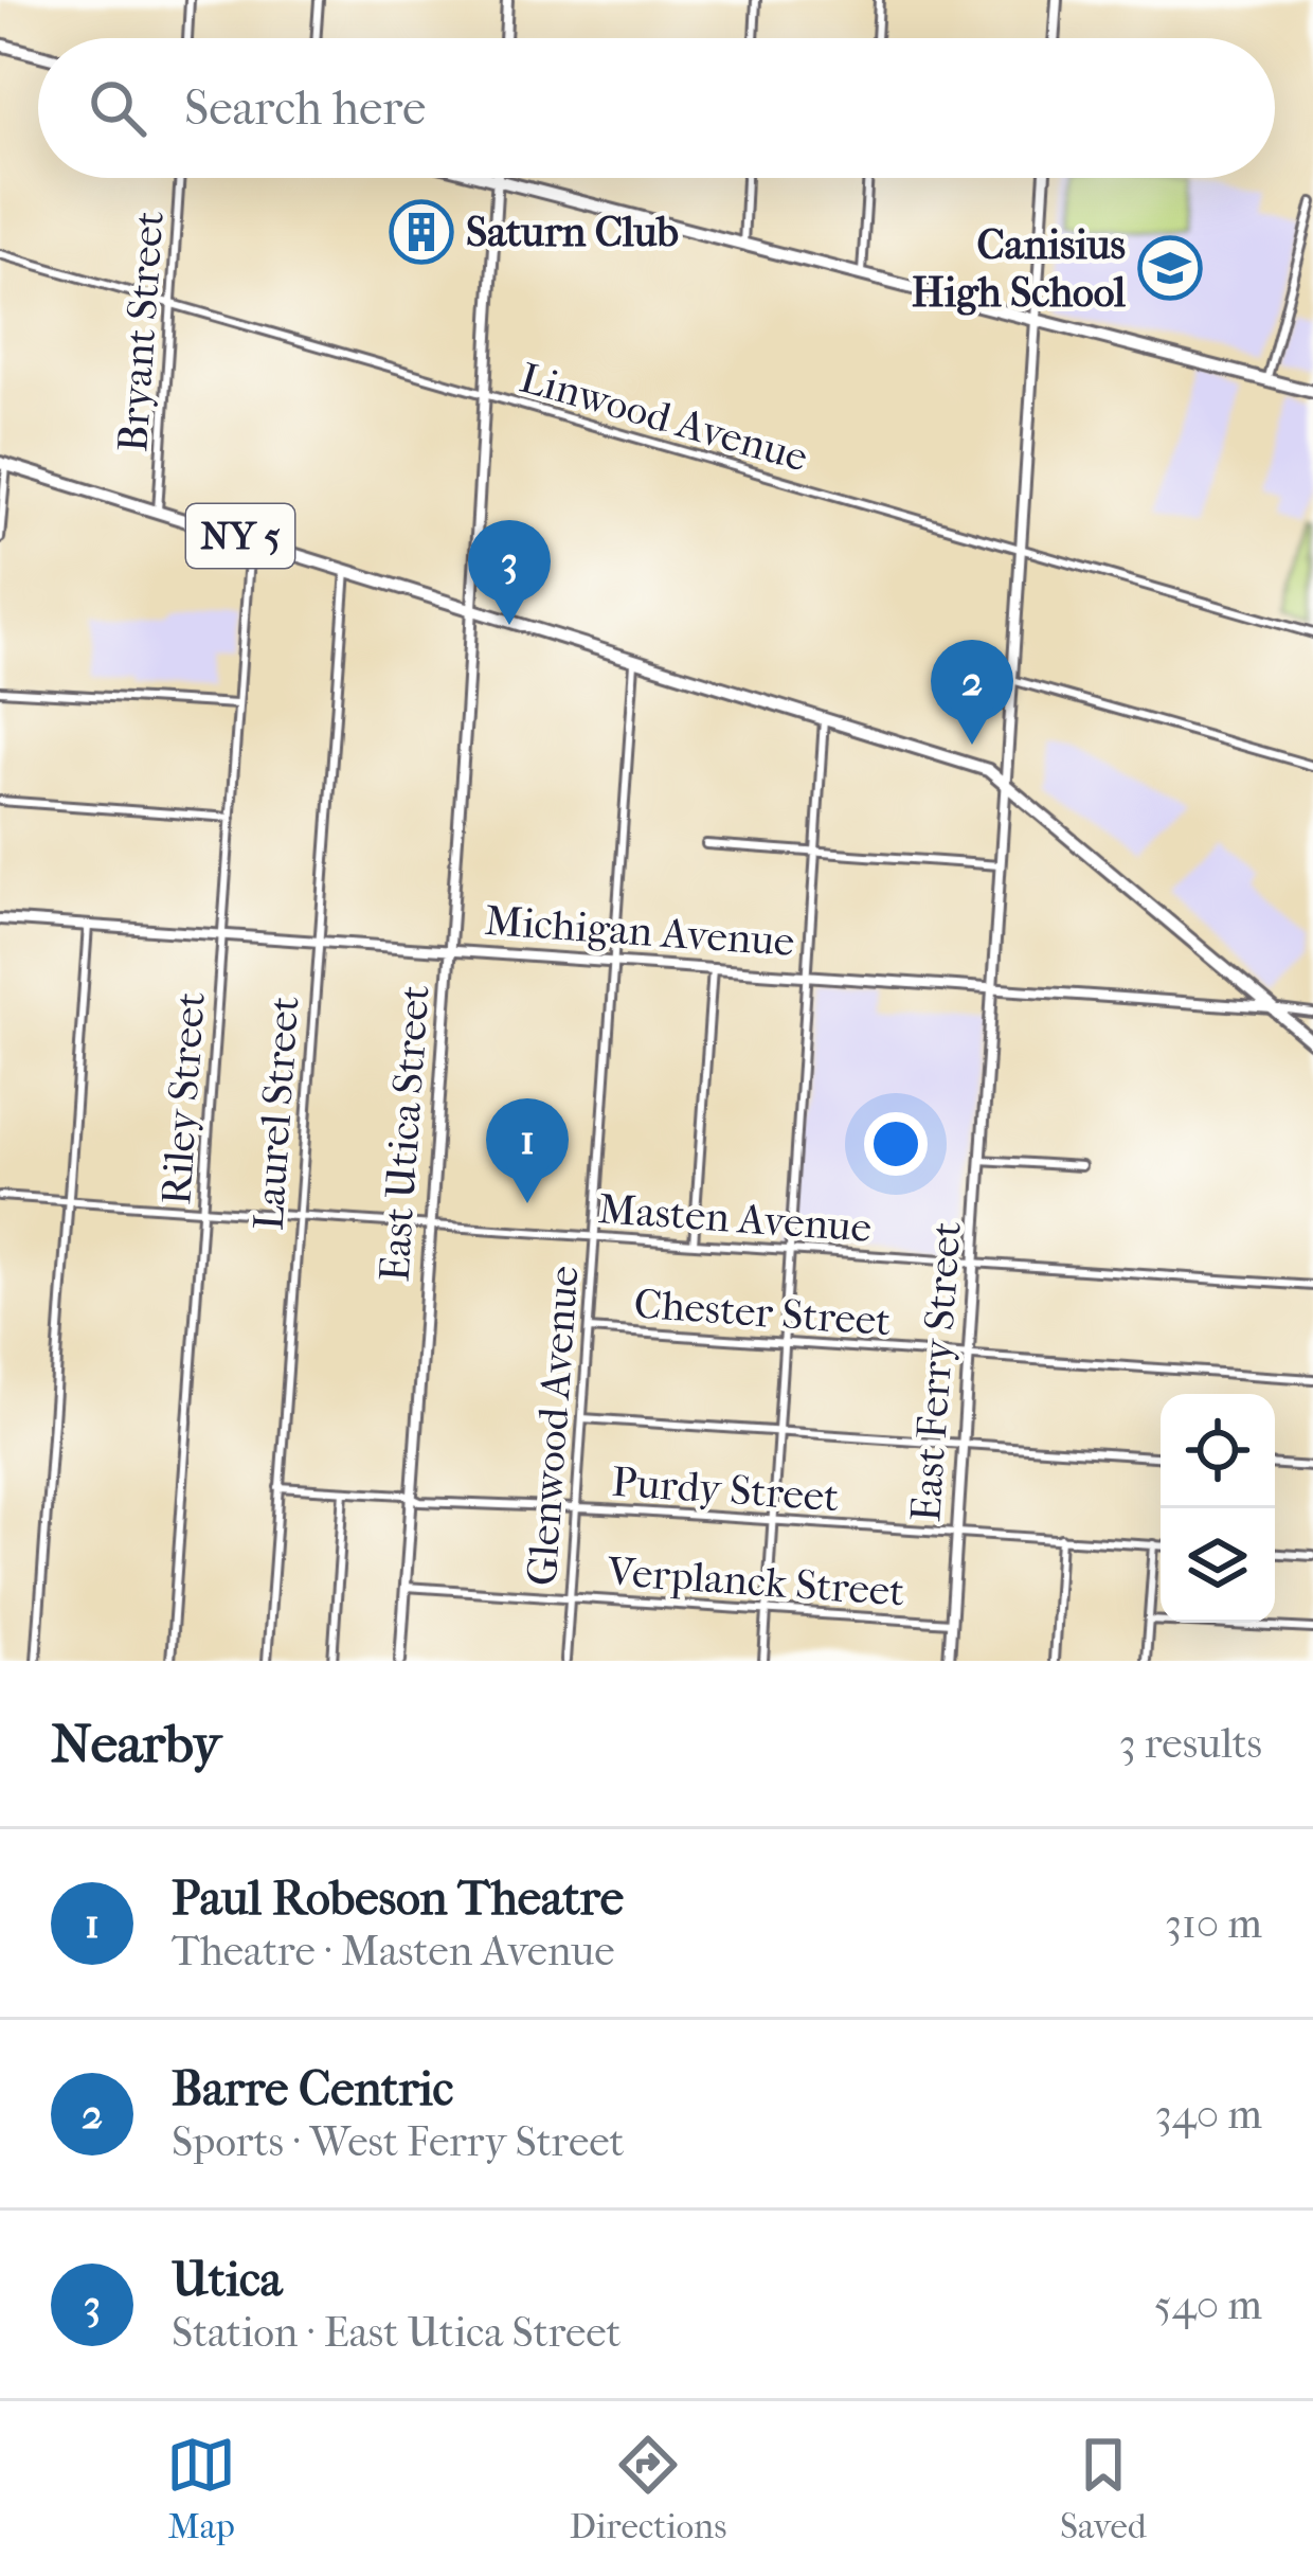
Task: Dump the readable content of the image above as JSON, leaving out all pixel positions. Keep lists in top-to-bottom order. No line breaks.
{"streets":{"main road":["NY 5"],"street":["Bryant Street","Linwood Avenue","Michigan Avenue","Riley Street","Laurel Street","East Utica Street","Masten Avenue","Chester Street","East Ferry Street","Glenwood Avenue","Purdy Street","Verplanck Street"]},"crossings":[["Bryant Street","Linwood Avenue"],["Bryant Street","NY 5"],["Linwood Avenue","East Utica Street"],["Linwood Avenue","East Ferry Street"],["NY 5","Michigan Avenue"],["NY 5","Riley Street"],["NY 5","Laurel Street"],["NY 5","East Utica Street"],["NY 5","East Ferry Street"],["NY 5","Glenwood Avenue"],["Michigan Avenue","Riley Street"],["Michigan Avenue","Laurel Street"],["Michigan Avenue","East Utica Street"],["Michigan Avenue","East Ferry Street"],["Michigan Avenue","Glenwood Avenue"],["Riley Street","Masten Avenue"],["Laurel Street","Masten Avenue"],["Laurel Street","Purdy Street"],["East Utica Street","Masten Avenue"],["East Utica Street","Purdy Street"],["East Utica Street","Verplanck Street"],["Masten Avenue","East Ferry Street"],["Masten Avenue","Glenwood Avenue"],["Chester Street","East Ferry Street"],["Chester Street","Glenwood Avenue"],["East Ferry Street","Purdy Street"],["East Ferry Street","Verplanck Street"],["Glenwood Avenue","Purdy Street"],["Glenwood Avenue","Verplanck Street"]],"places":{"building":["Saturn Club"],"school or university":["Canisius High School"]},"page":{"search":"Search here","pins":["3","2","1"],"heading":["Nearby","3 results"],"list":[{"mark":"1","name":"Paul Robeson Theatre","note":"Theatre · Masten Avenue","value":"310 m"},{"mark":"2","name":"Barre Centric","note":"Sports · West Ferry Street","value":"340 m"},{"mark":"3","name":"Utica","note":"Station · East Utica Street","value":"540 m"}],"nav":["Map","Directions","Saved"]}}
